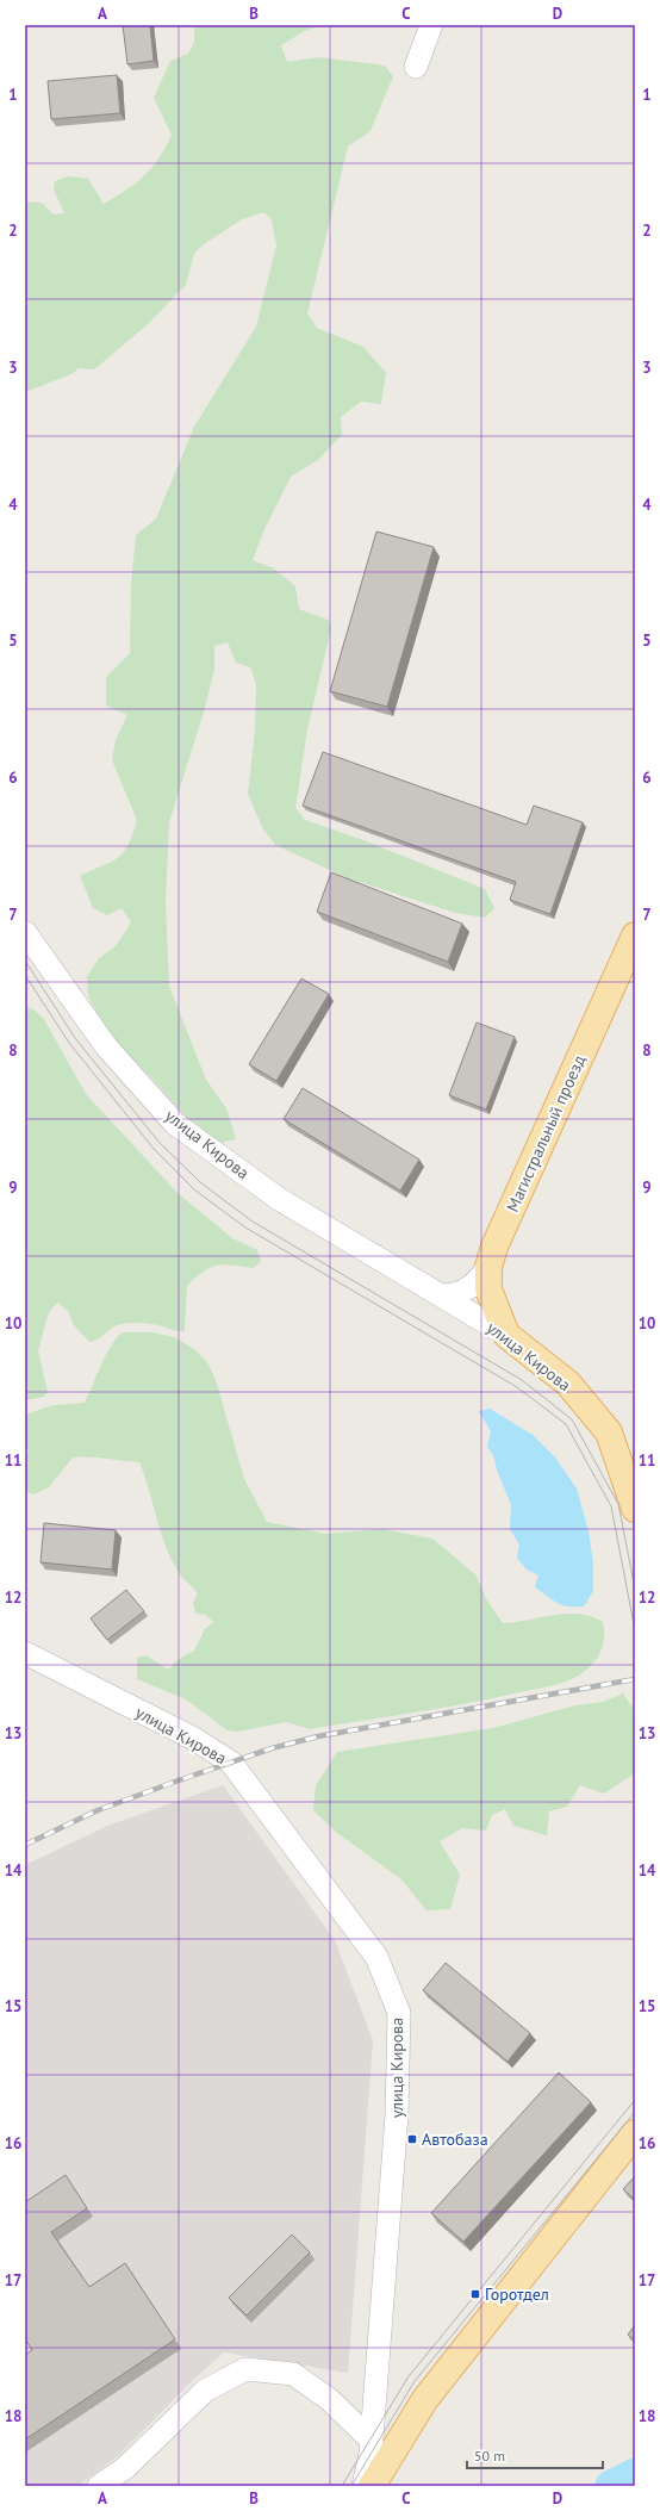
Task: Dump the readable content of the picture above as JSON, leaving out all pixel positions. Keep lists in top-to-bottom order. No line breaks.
{"streets":{"main road":["Магистральный проезд","улица Кирова"]},"crossings":[["Магистральный проезд","улица Кирова"]],"places":{"transit":["Автобаза","Горотдел"]},"scale_bar":"50 m","grid":{"columns":["A","B","C","D"],"rows":["1","2","3","4","5","6","7","8","9","10","11","12","13","14","15","16","17","18"]}}
